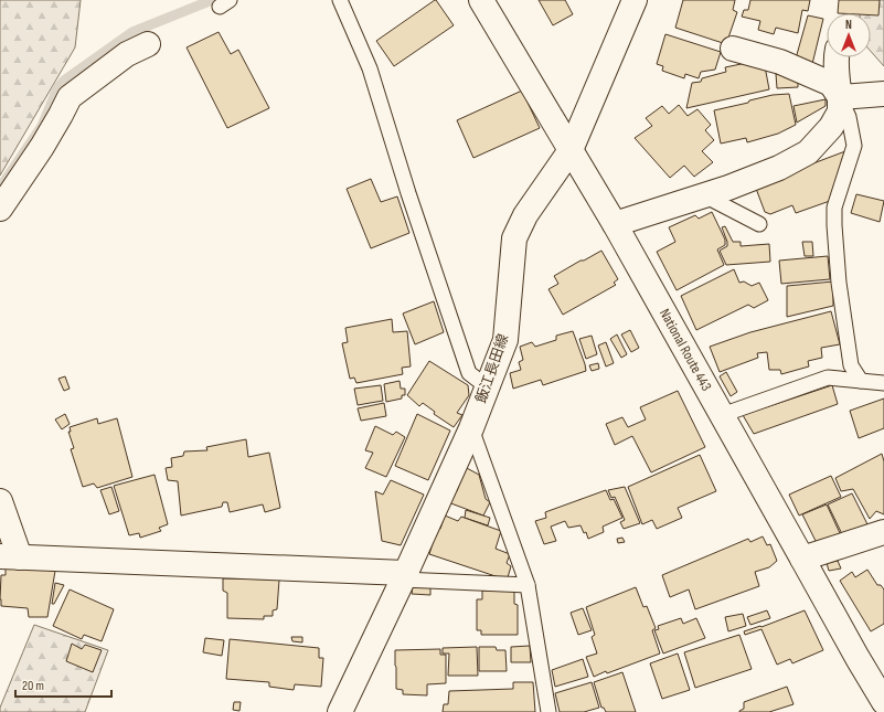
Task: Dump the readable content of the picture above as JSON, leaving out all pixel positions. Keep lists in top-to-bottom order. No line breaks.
{"streets":{"main road":["National Route 443","飯江長田線"]},"crossings":[["National Route 443","飯江長田線"]],"scale_bar":"20 m","north":"top"}
